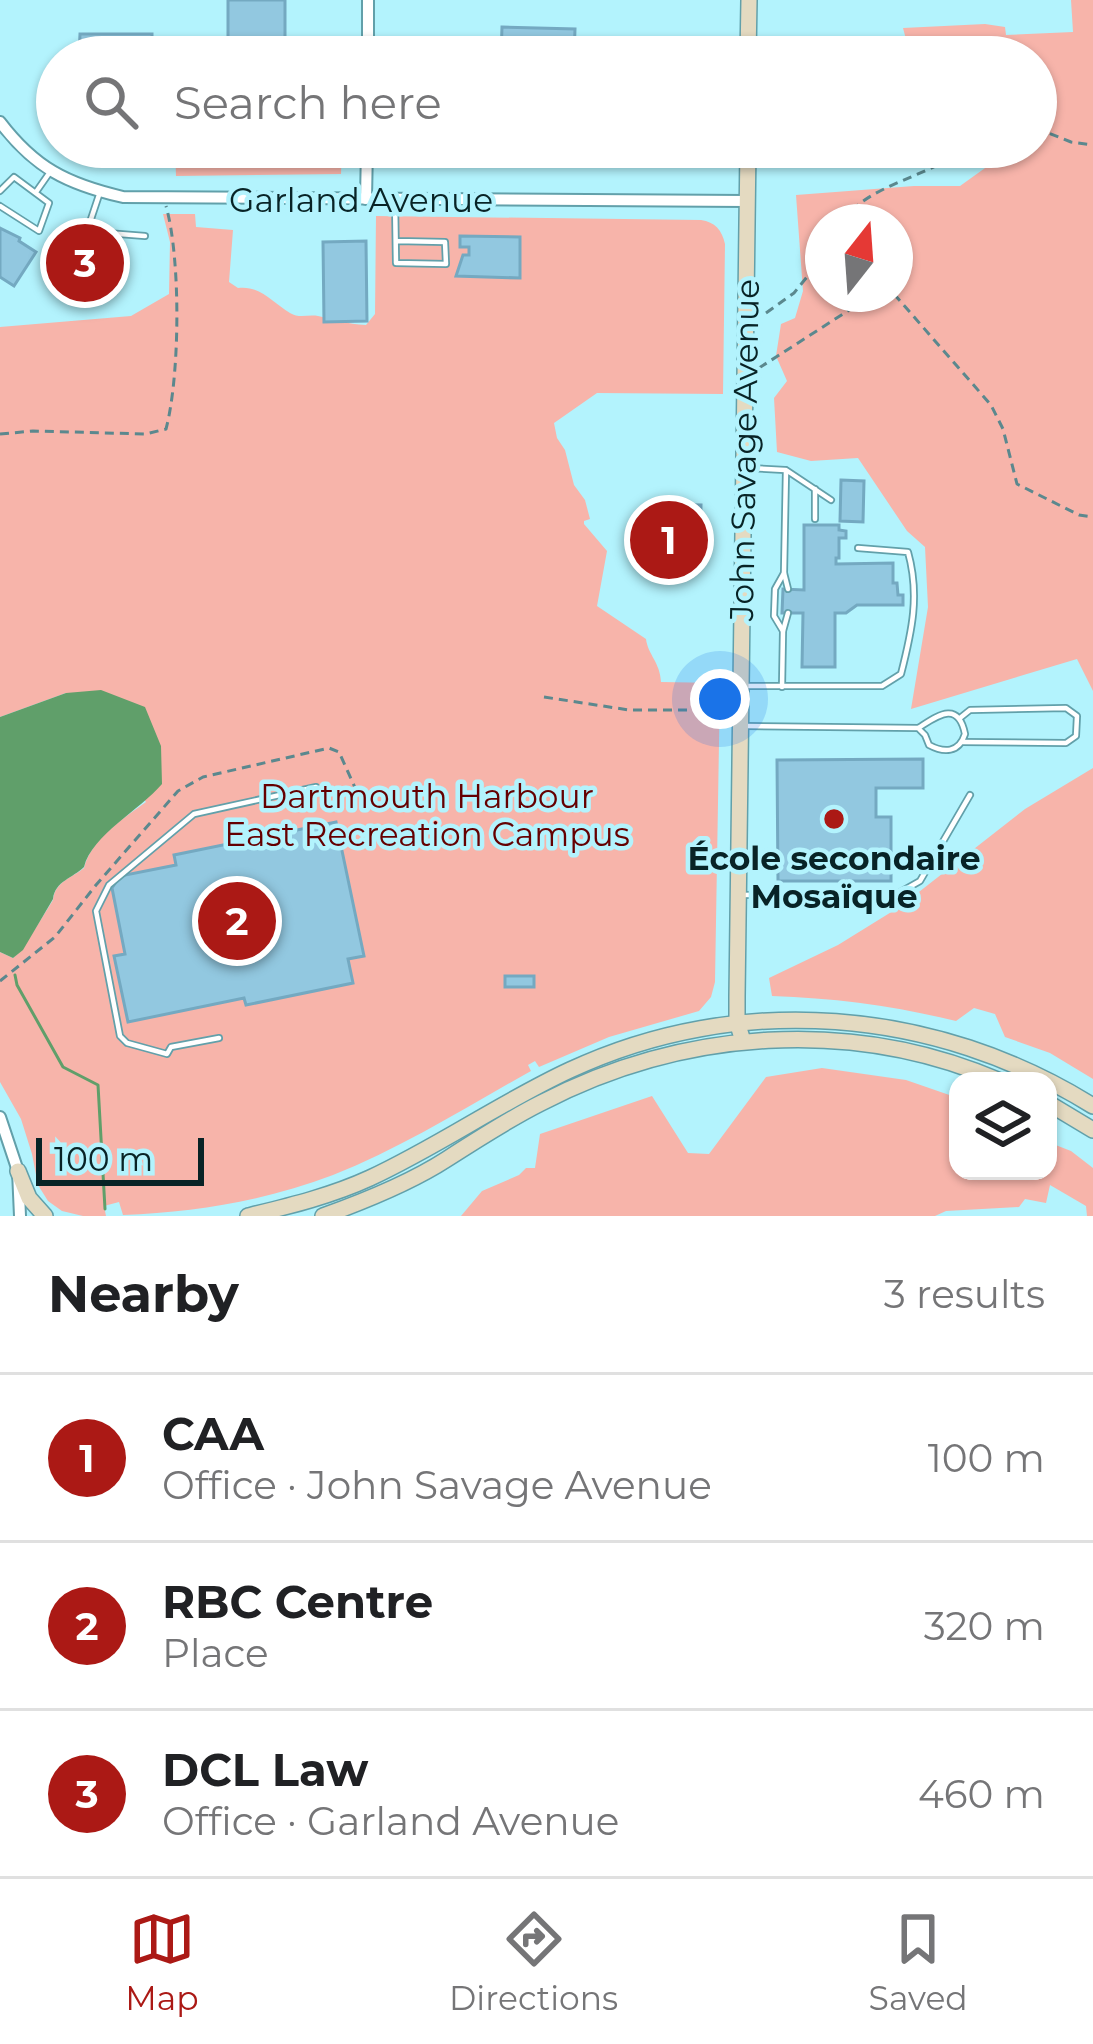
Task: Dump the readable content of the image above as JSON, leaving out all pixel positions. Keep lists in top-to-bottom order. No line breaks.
{"streets":{"main road":["John Savage Avenue"],"street":["Garland Avenue"]},"crossings":[["Garland Avenue","John Savage Avenue"]],"parks":["Dartmouth Harbour East Recreation Campus"],"places":["École secondaire Mosaïque"],"scale_bar":"100 m","north":"top","page":{"search":"Search here","pins":["3","1","2"],"scale":"100 m","heading":["Nearby","3 results"],"list":[{"mark":"1","name":"CAA","note":"Office · John Savage Avenue","value":"100 m"},{"mark":"2","name":"RBC Centre","note":"Place","value":"320 m"},{"mark":"3","name":"DCL Law","note":"Office · Garland Avenue","value":"460 m"}],"nav":["Map","Directions","Saved"]}}
